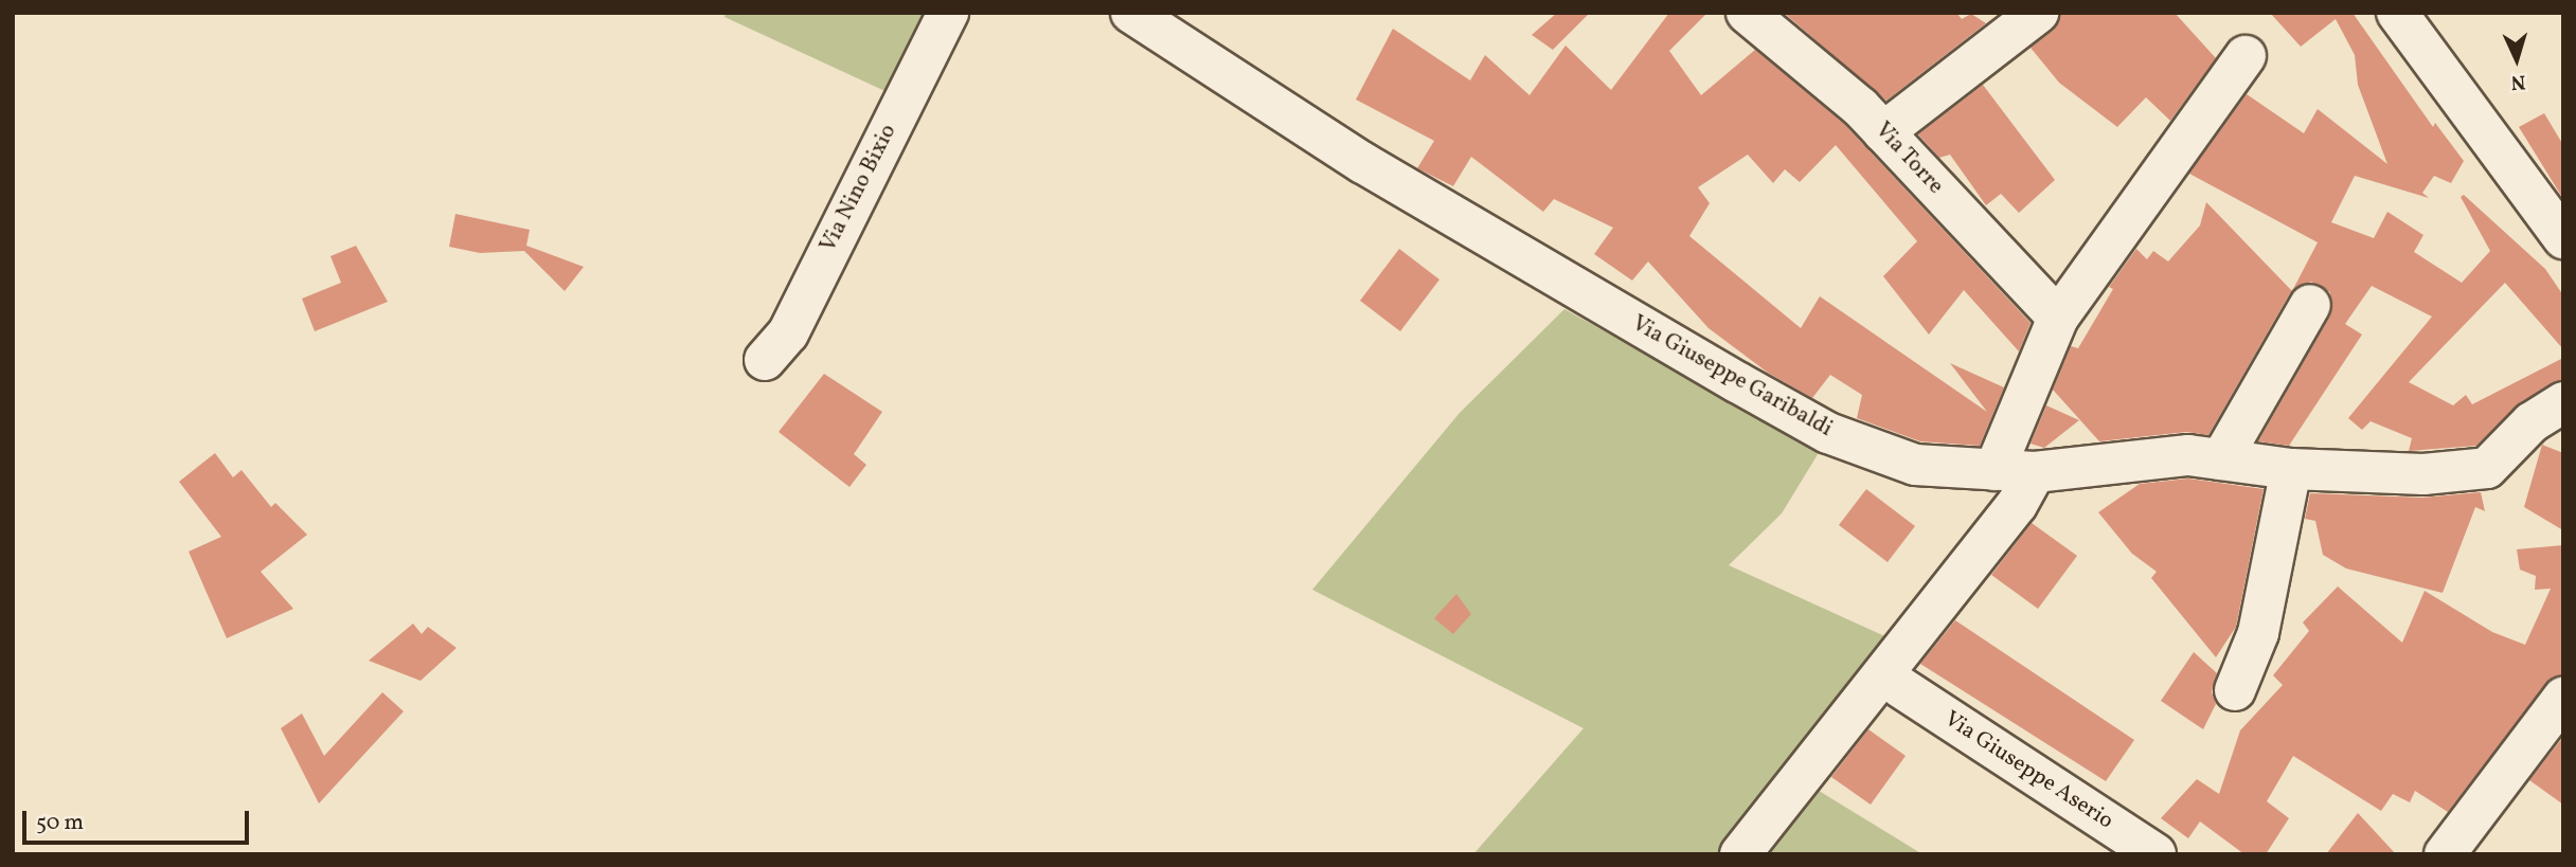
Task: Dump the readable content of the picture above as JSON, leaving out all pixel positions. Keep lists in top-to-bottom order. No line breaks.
{"streets":{"street":["Via Torre","Via Nino Bixio","Via Giuseppe Garibaldi","Via Giuseppe Aserio"]},"scale_bar":"50 m","north":"bottom"}
